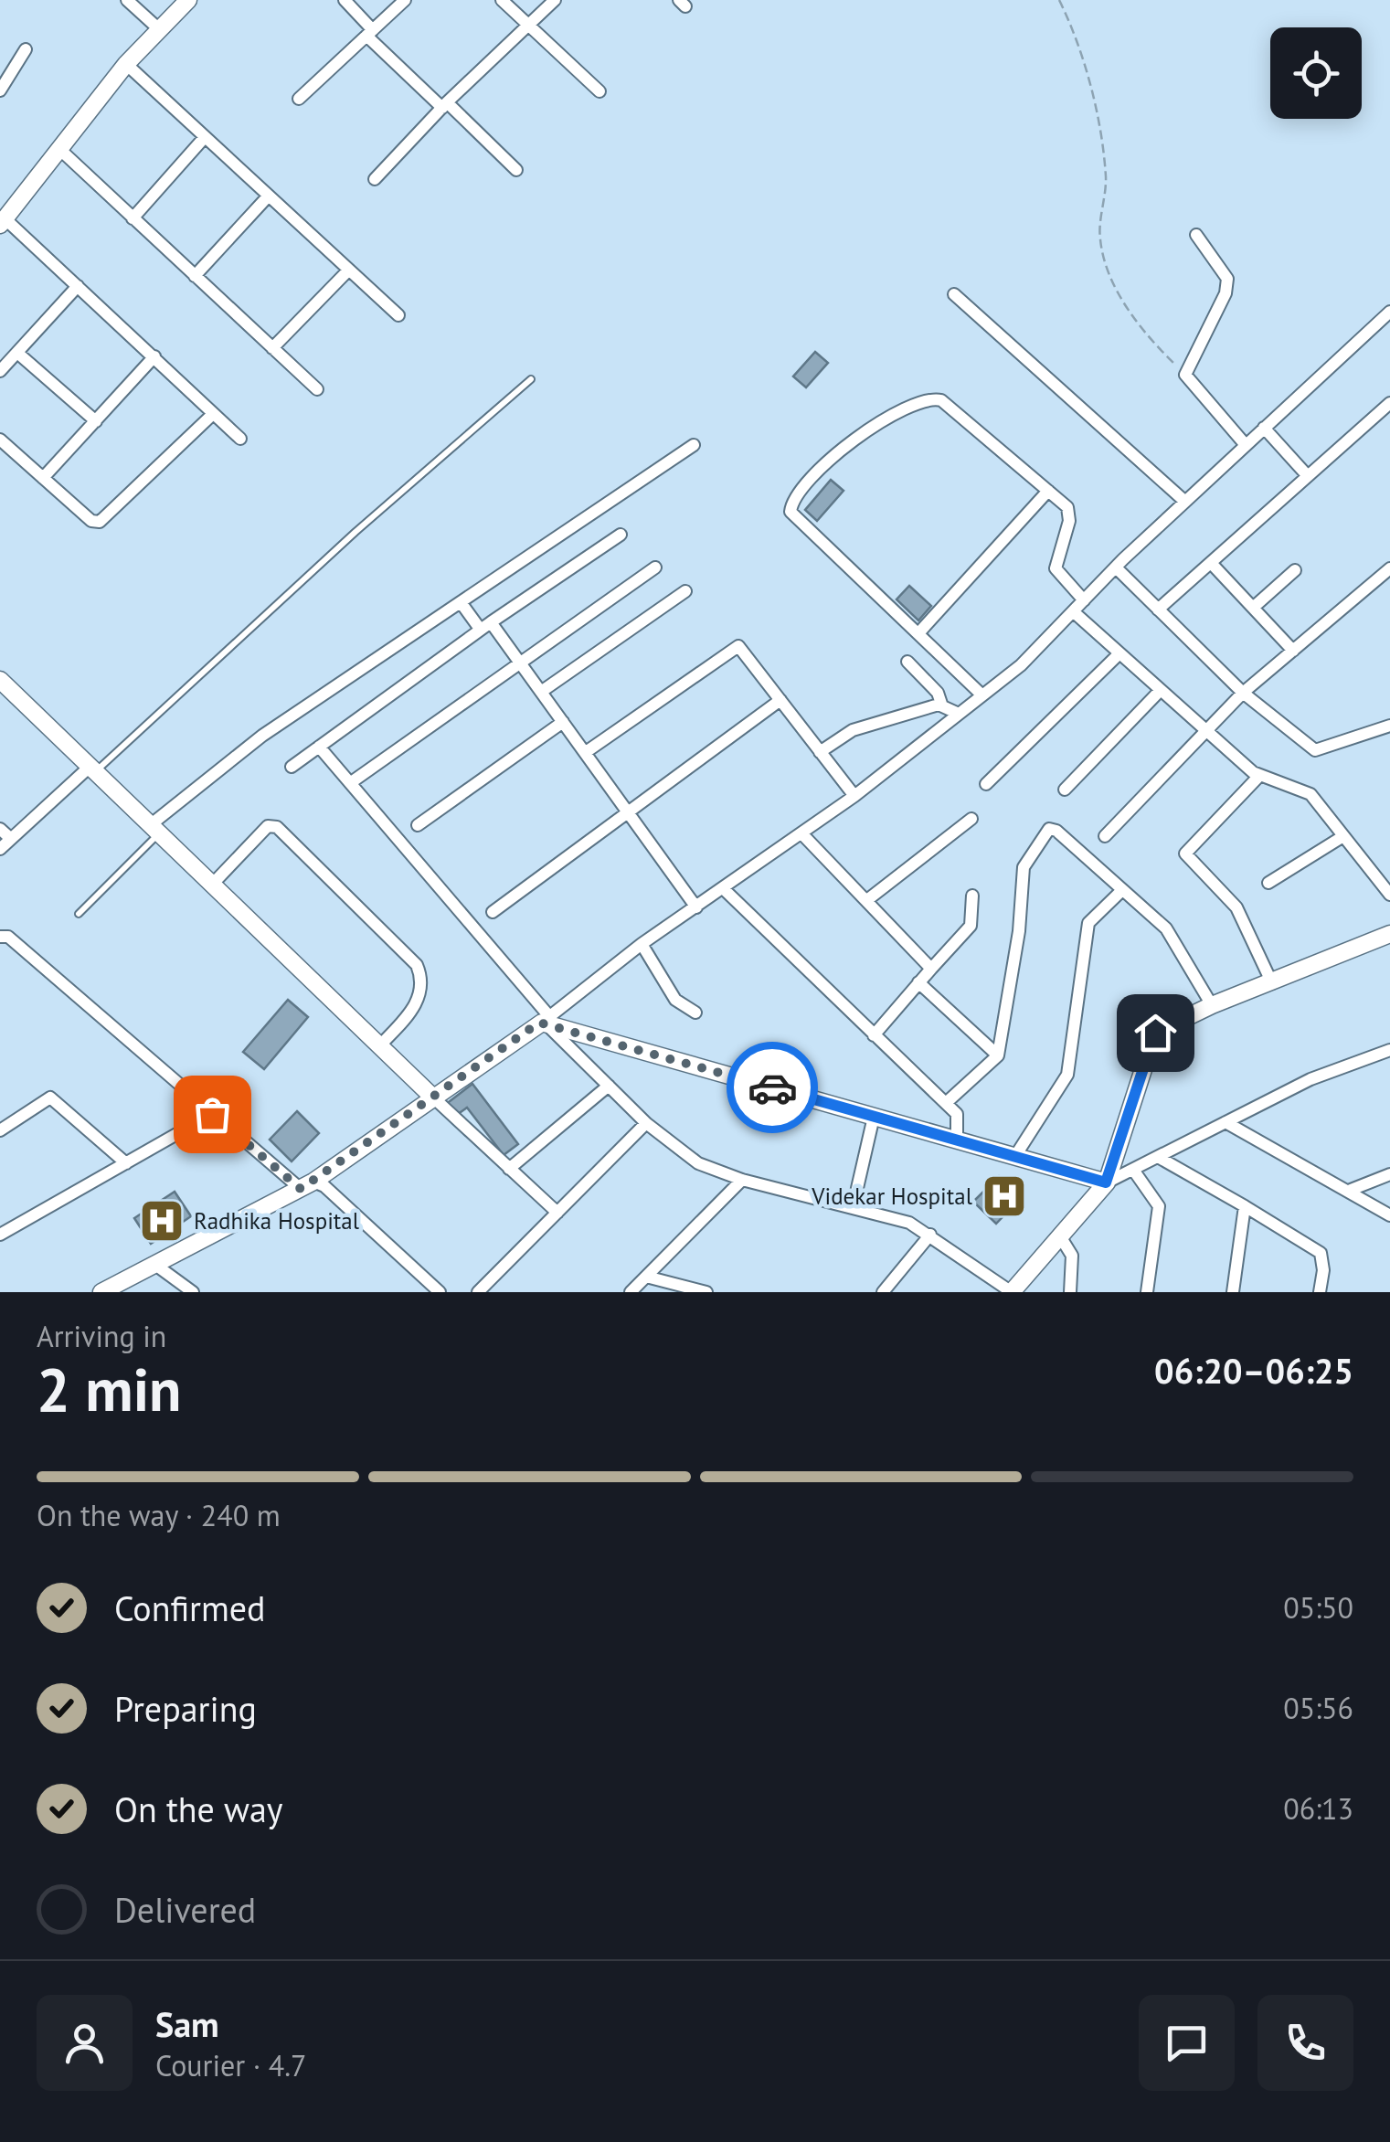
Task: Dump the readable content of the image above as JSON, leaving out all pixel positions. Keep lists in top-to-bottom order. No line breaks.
{"places":{"hospital":["Videkar Hospital","Radhika Hospital"]},"page":{"heading":["2 min","Arriving in","06:20–06:25"],"panel":["Sam","Courier · 4.7"],"bar":"On the way · 240 m","list":[["Confirmed","05:50"],["Preparing","05:56"],["On the way","06:13"],"Delivered"]}}
